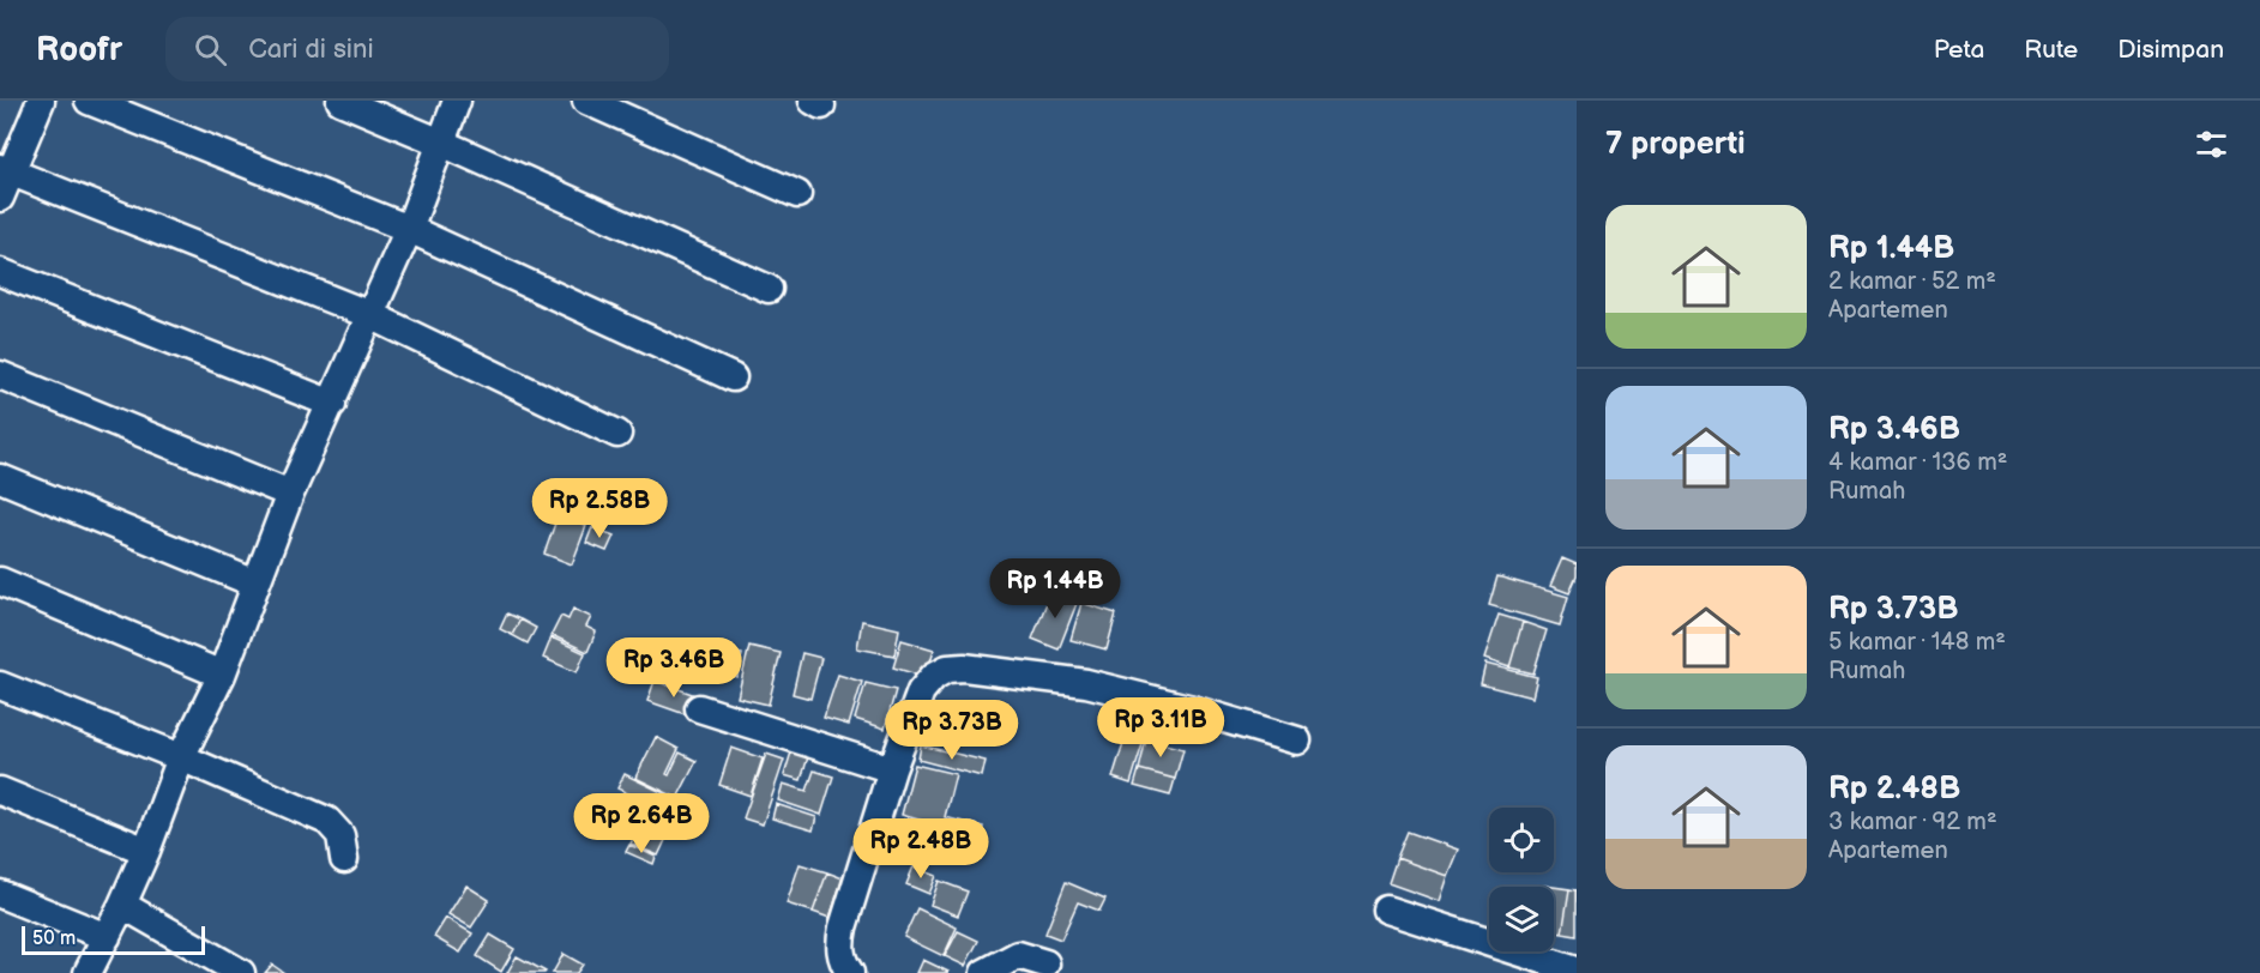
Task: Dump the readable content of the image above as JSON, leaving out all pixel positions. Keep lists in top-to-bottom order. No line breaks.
{"scale_bar":"50 m","page":{"header":"Roofr","search":"Cari di sini","nav":["Peta","Rute","Disimpan"],"heading":"7 properti","list":[{"name":"Rp 1.44B","note":"2 kamar · 52 m² · Apartemen"},{"name":"Rp 3.46B","note":"4 kamar · 136 m² · Rumah"},{"name":"Rp 3.73B","note":"5 kamar · 148 m² · Rumah"},{"name":"Rp 2.48B","note":"3 kamar · 92 m² · Apartemen"}],"price":["Rp 2.58B","Rp 1.44B","Rp 3.46B","Rp 3.11B","Rp 3.73B","Rp 2.64B","Rp 2.48B"],"scale":"50 m"}}
